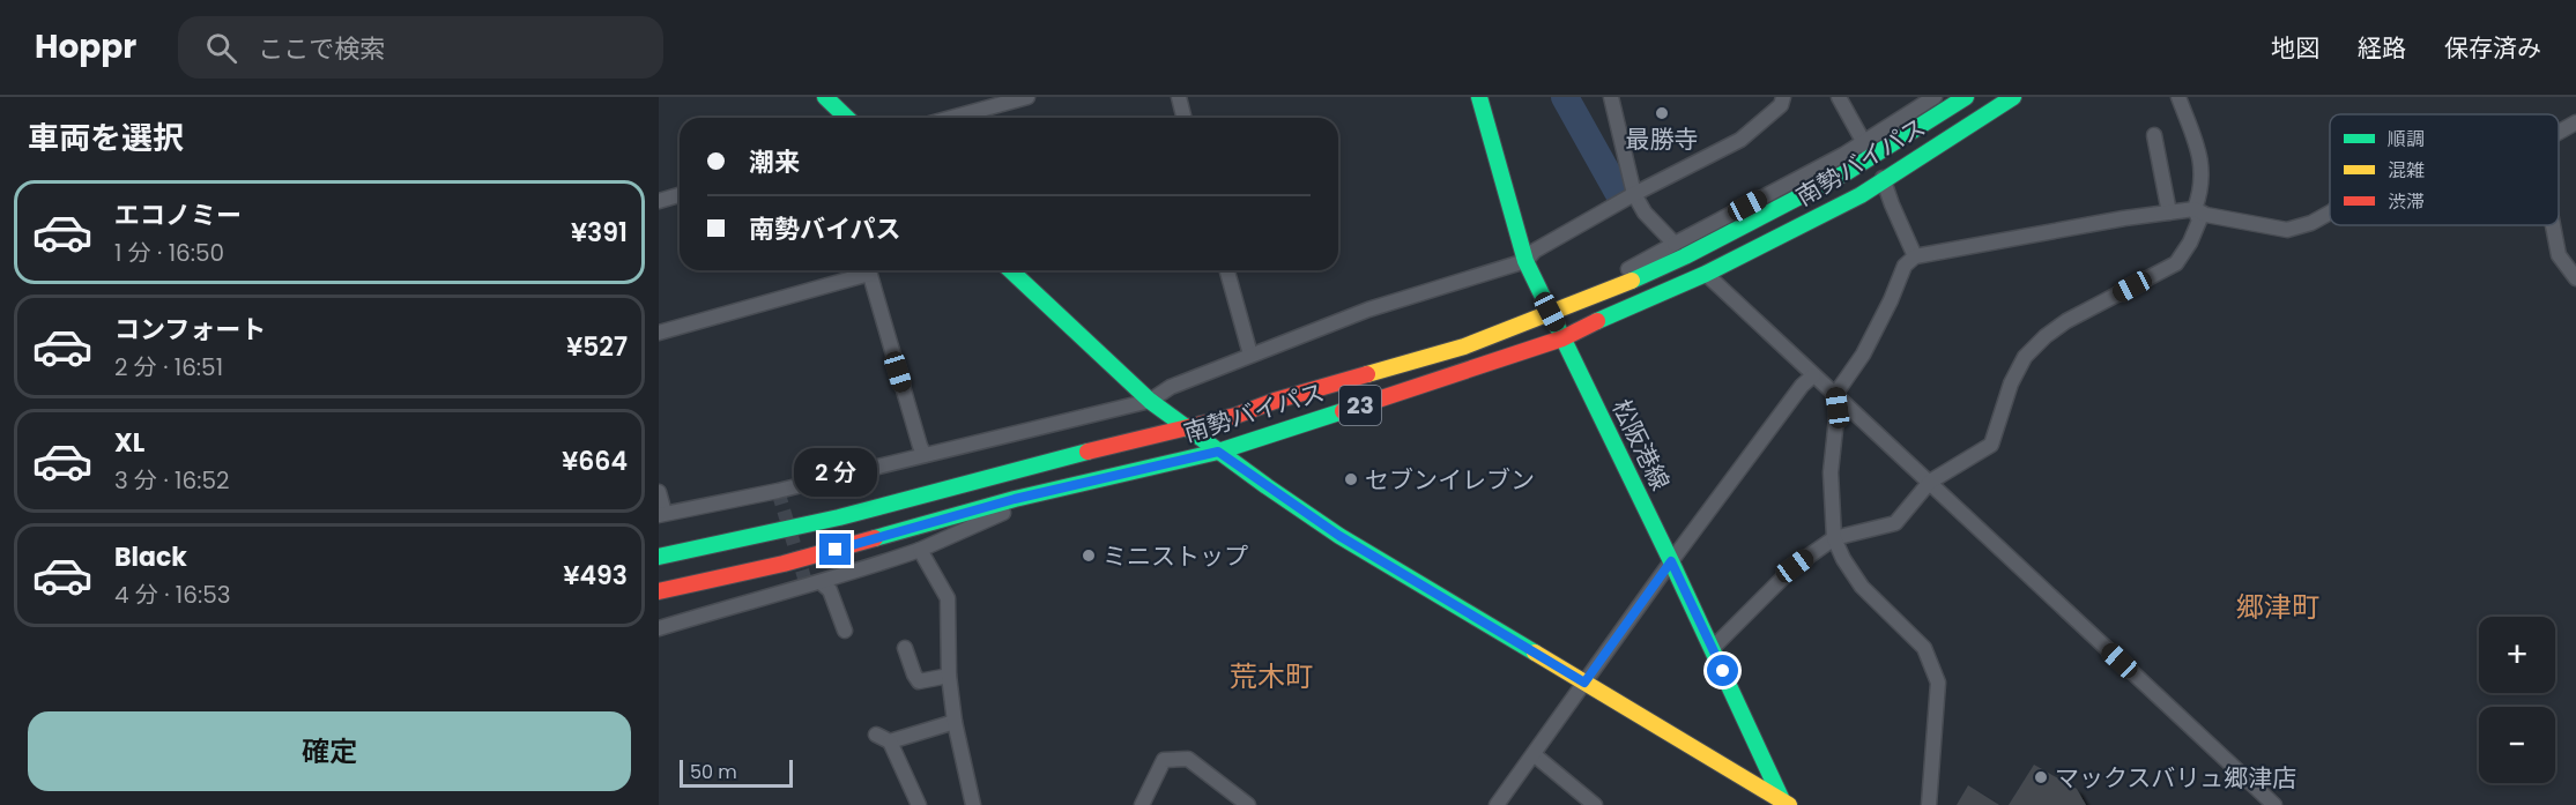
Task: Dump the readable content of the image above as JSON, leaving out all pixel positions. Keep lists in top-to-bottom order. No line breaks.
{"streets":{"main road":["南勢バイパス","23","松阪港線"]},"crossings":[["南勢バイパス","松阪港線"]],"districts":["郷津町","荒木町"],"places":["最勝寺","セブンイレブン","ミニストップ","マックスバリュ郷津店"],"legend":["順調","混雑","渋滞"],"scale_bar":"50 m","page":{"header":"Hoppr","search":"ここで検索","nav":["地図","経路","保存済み"],"heading":"車両を選択","banner":["潮来","南勢バイパス"],"list":[{"name":"エコノミー","note":"1 分 · 16:50","value":"¥391"},{"name":"コンフォート","note":"2 分 · 16:51","value":"¥527"},{"name":"XL","note":"3 分 · 16:52","value":"¥664"},{"name":"Black","note":"4 分 · 16:53","value":"¥493"}],"bubble":"2 分","map_buttons":["+","−"],"buttons":"確定","scale":"50 m"}}
